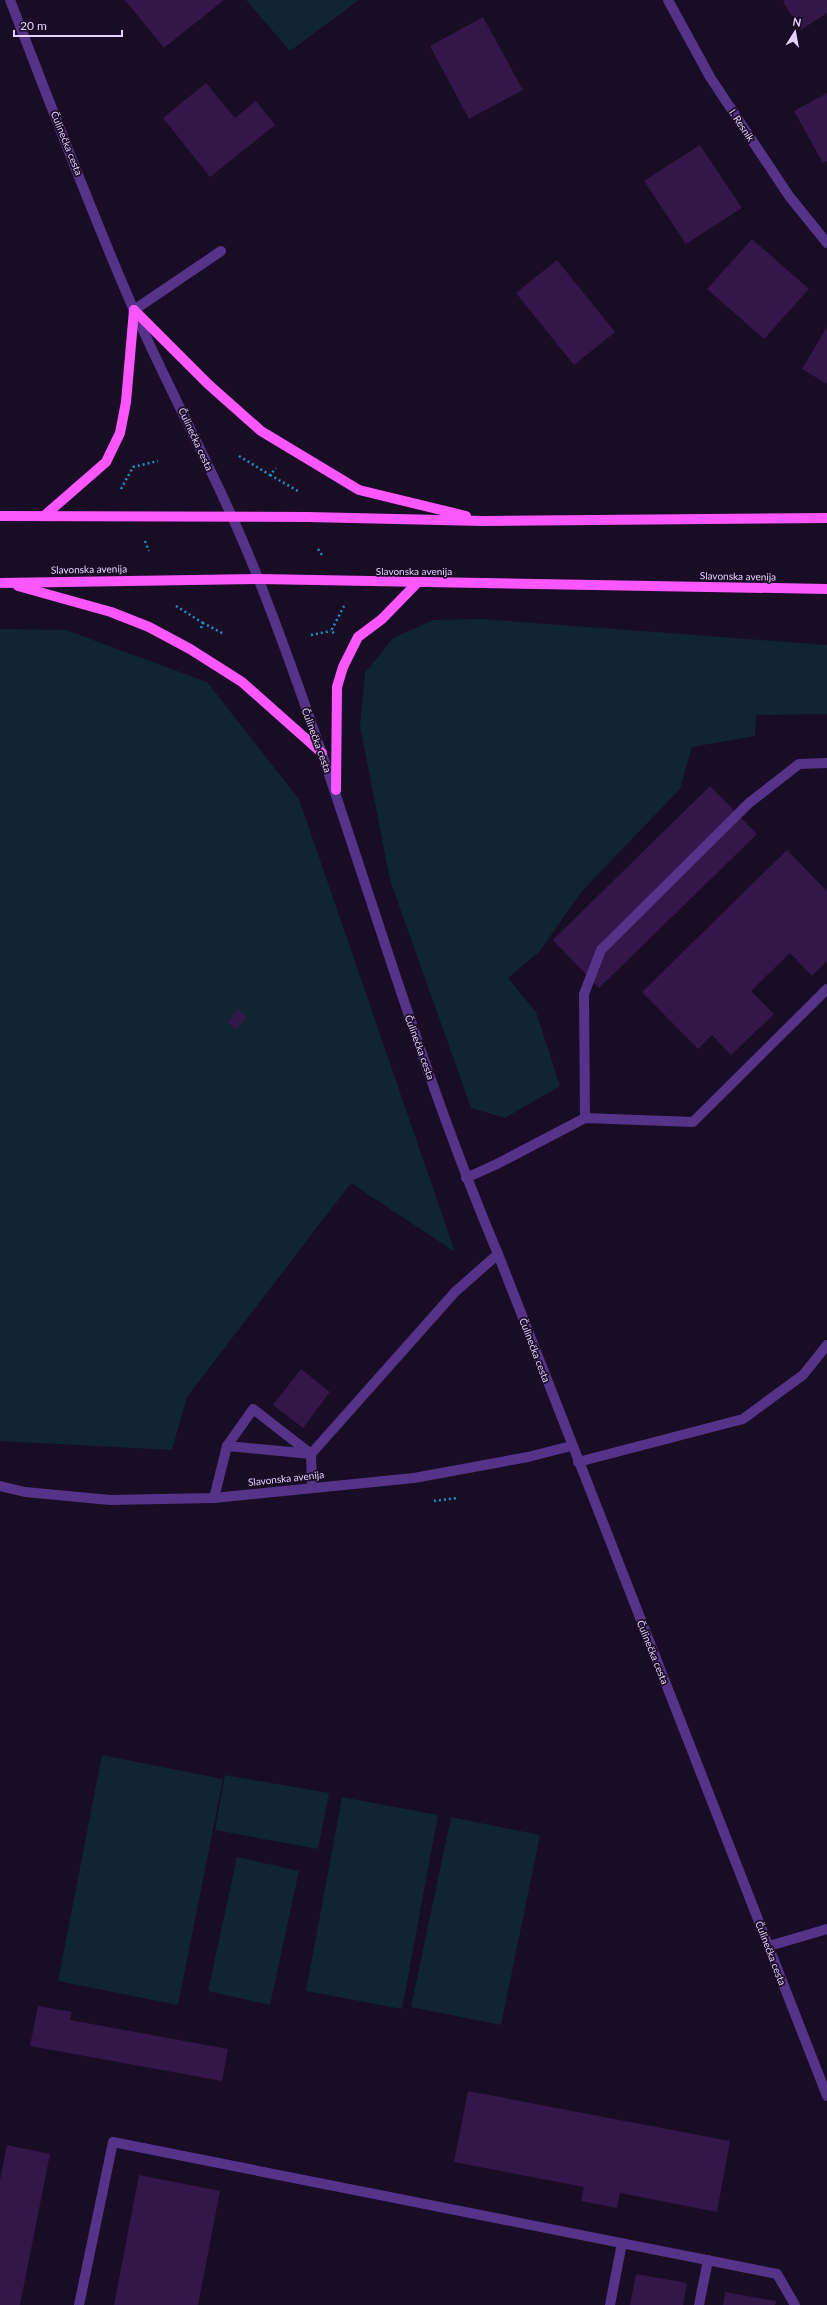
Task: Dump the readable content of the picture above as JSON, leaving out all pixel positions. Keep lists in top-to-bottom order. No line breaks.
{"streets":{"main road":["Slavonska avenija"],"street":["I. Resnik","Čulinečka cesta"]},"crossings":[["Čulinečka cesta","Slavonska avenija"]],"scale_bar":"20 m","north":"top"}
